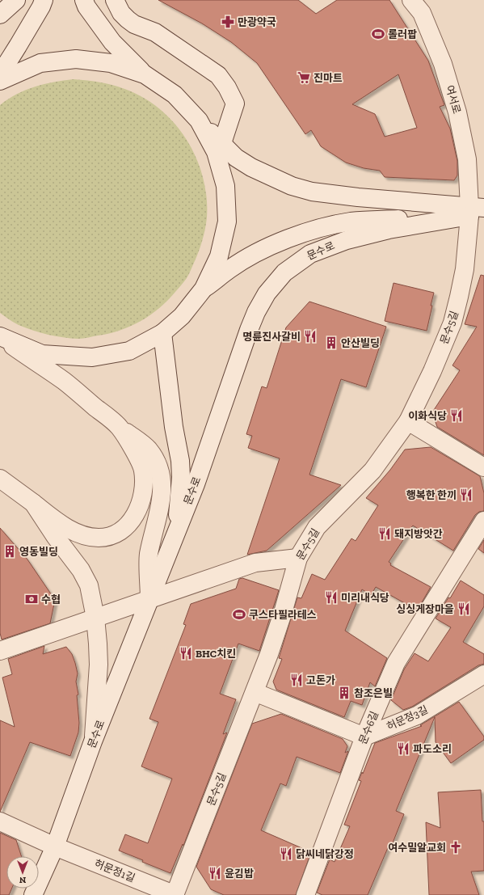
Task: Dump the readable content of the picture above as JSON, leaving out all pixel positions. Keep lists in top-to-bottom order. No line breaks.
{"streets":{"street":["여서로","문수로","문수5길","허문정3길","문수6길","허문정1길"]},"crossings":[["여서로","문수로"],["여서로","문수5길"],["문수로","문수5길"],["문수로","허문정1길"],["문수5길","허문정1길"],["허문정3길","문수6길"]],"places":{"pharmacy":["만광약국"],"sports":["롤러팝","쿠스타필라테스"],"supermarket":["진마트"],"restaurant":["명륜진사갈비","이화식당","행복한 한끼","돼지방앗간","미리내식당","싱싱게장마을","BHC치킨","고돈가","파도소리","닭씨네닭강정","윤김밥"],"building":["안산빌딩","영동빌딩","참조은빌"],"bank":["수협"],"church":["여수밀알교회"]},"north":"bottom"}
